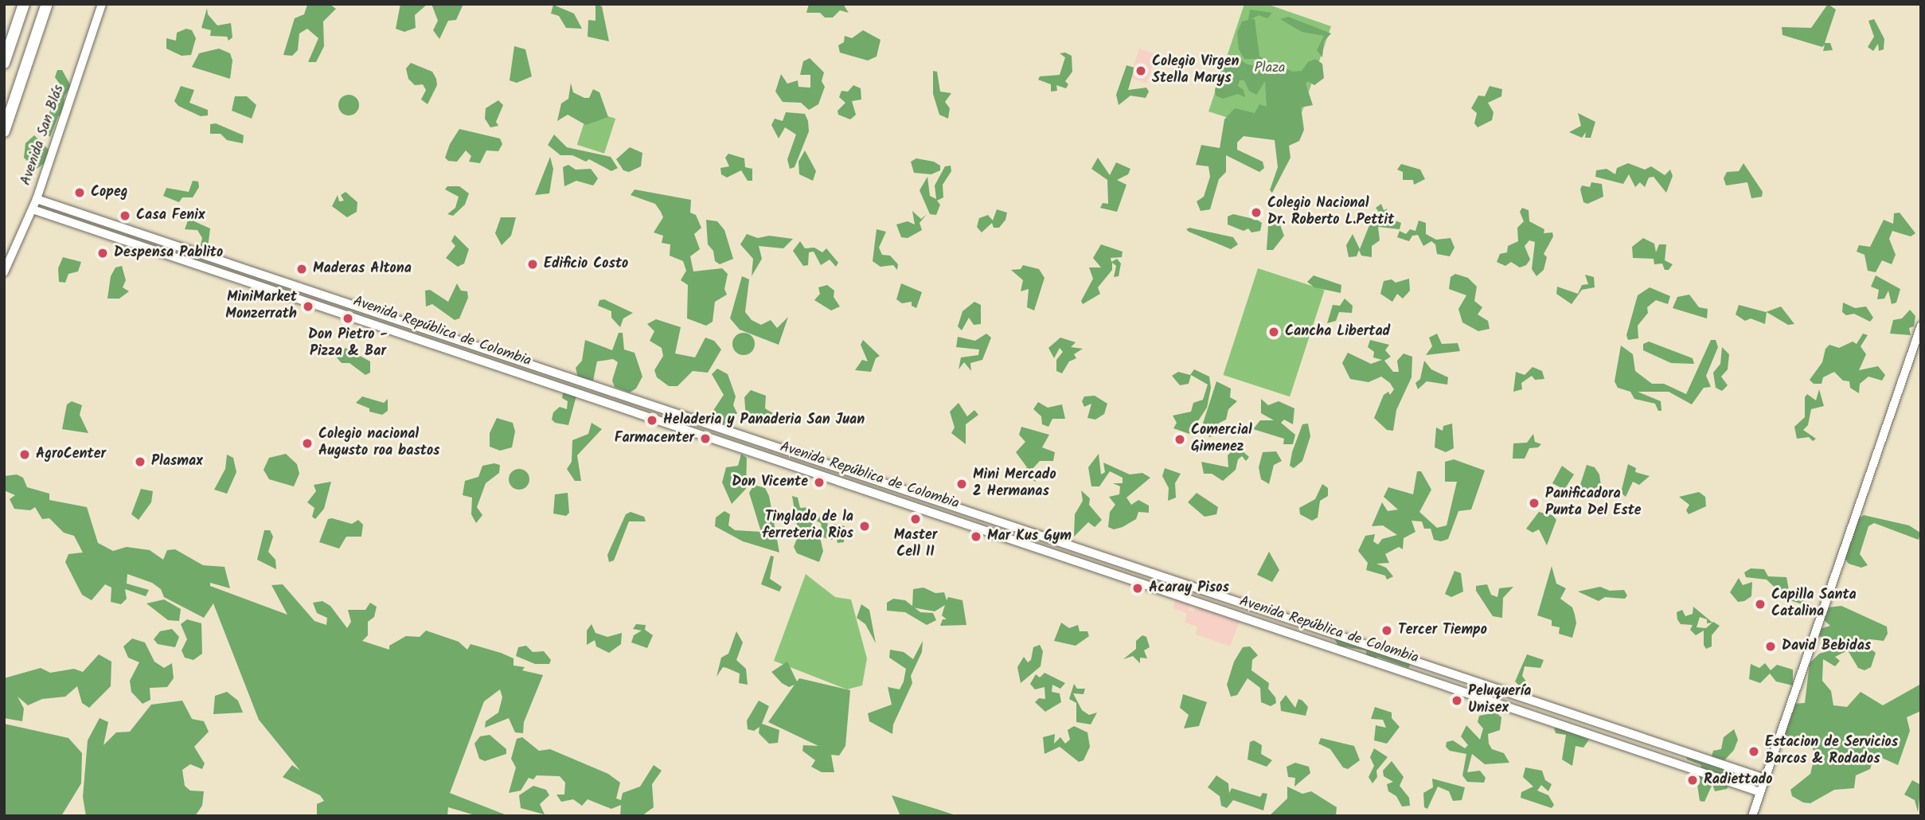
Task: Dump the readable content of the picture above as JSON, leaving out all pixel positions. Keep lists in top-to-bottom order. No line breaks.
{"streets":{"street":["Avenida San Blás","Avenida República de Colombia"]},"crossings":[["Avenida San Blás","Avenida República de Colombia"]],"parks":["Plaza"],"places":["Colegio Virgen Stella Marys","Copeg","Colegio Nacional Dr. Roberto L.Pettit","Casa Fenix","Despensa Pablito","Edificio Costo","Maderas Altona","MiniMarket Monzerrath","Don Pietro - Pizza & Bar","Cancha Libertad","Heladeria y Panaderia San Juan","Farmacenter","Comercial Gimenez","Colegio nacional Augusto roa bastos","AgroCenter","Plasmax","Don Vicente","Mini Mercado 2 Hermanas","Panificadora Punta Del Este","Master Cell II","Tinglado de la ferreteria Rios","Mar Kus Gym","Acaray Pisos","Capilla Santa Catalina","Tercer Tiempo","David Bebidas","Peluquería Unisex","Estacion de Servicios Barcos & Rodados","Radiettado"]}
